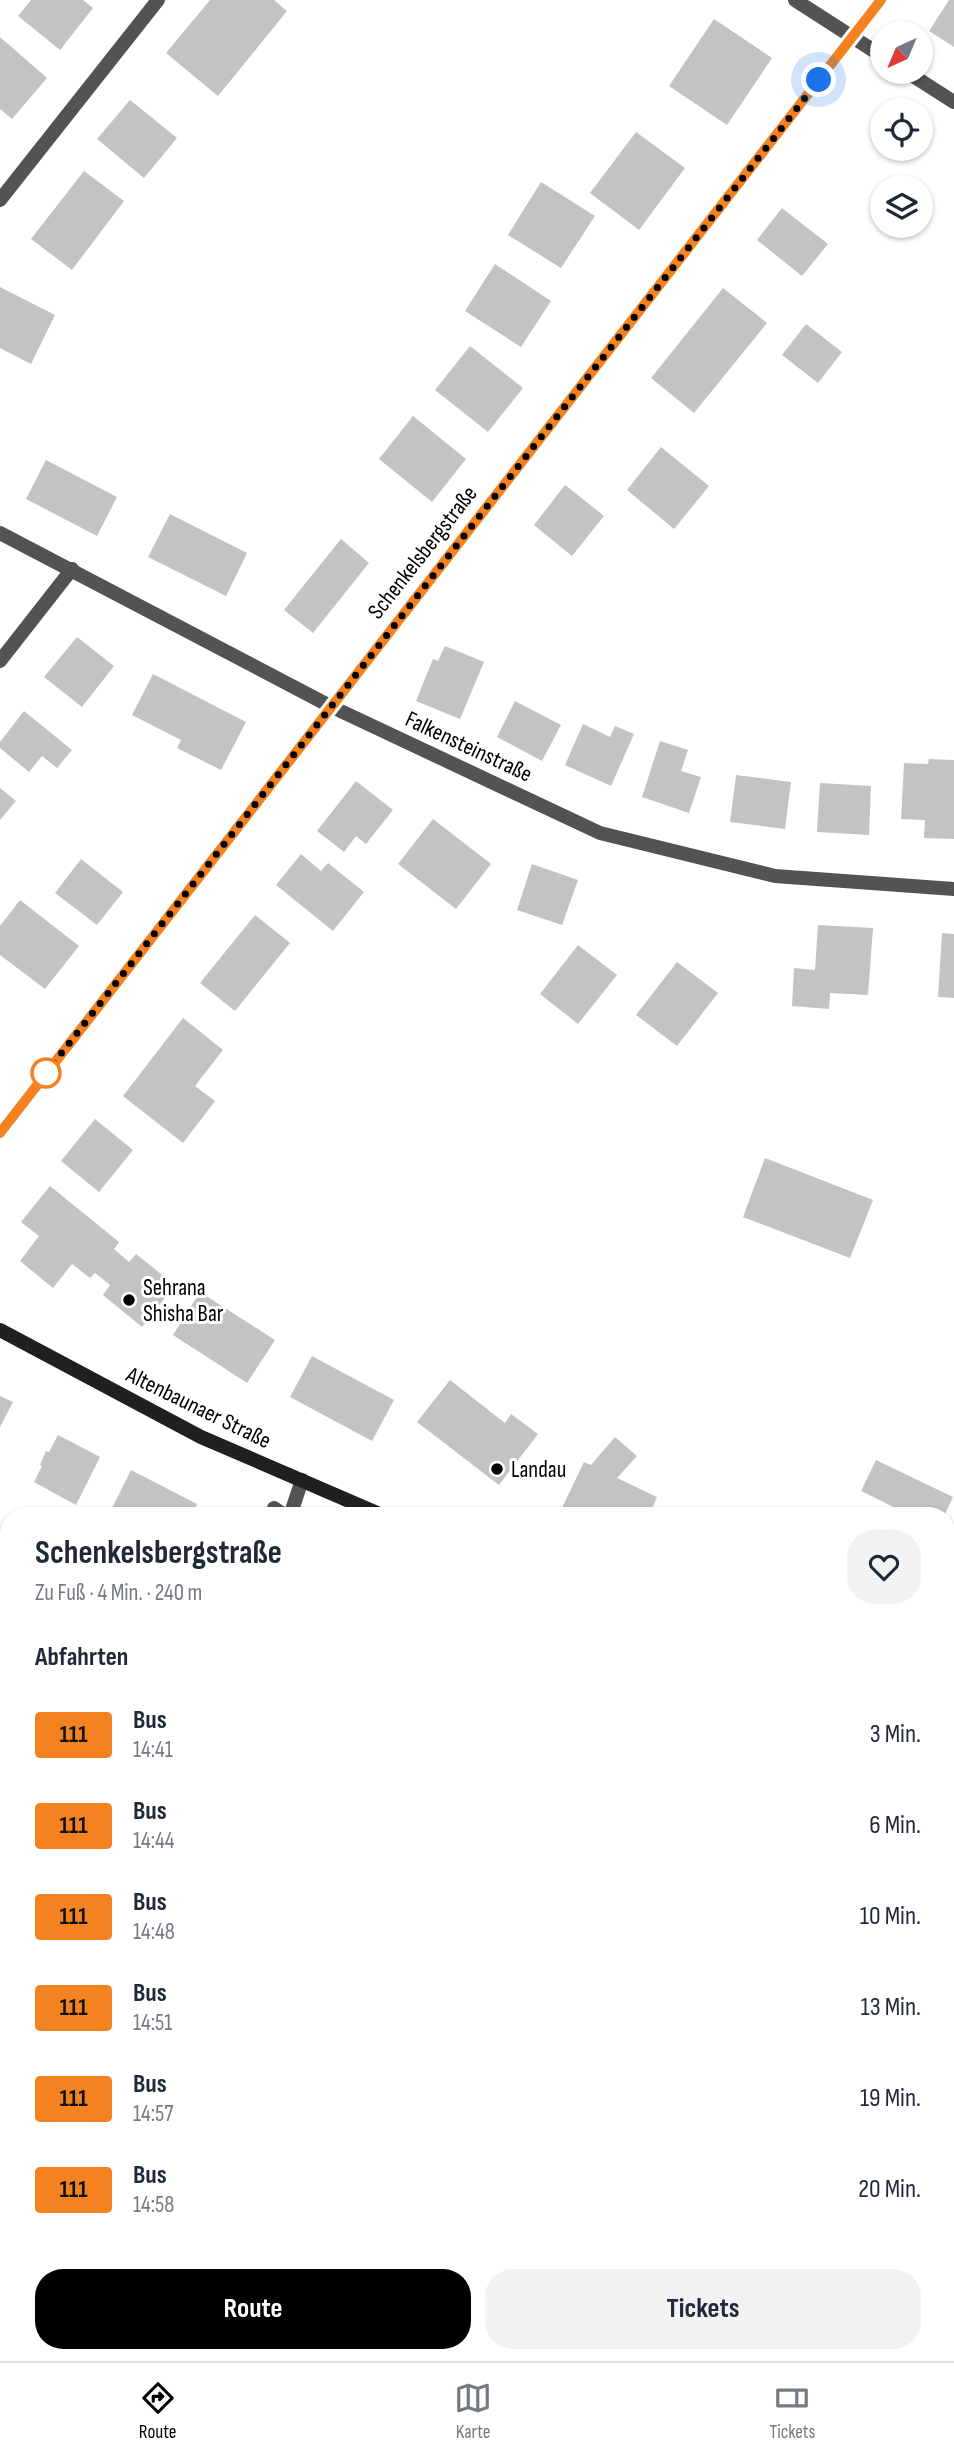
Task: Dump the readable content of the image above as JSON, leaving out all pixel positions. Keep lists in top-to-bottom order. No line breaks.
{"streets":{"main road":["Altenbaunaer Straße"],"street":["Schenkelsbergstraße","Falkensteinstraße"]},"crossings":[["Schenkelsbergstraße","Falkensteinstraße"]],"places":["Sehrana Shisha Bar","Landau"],"lines":["bus line 111"],"north":"bottom left","page":{"heading":[["Schenkelsbergstraße","Zu Fuß · 4 Min. · 240 m"],"Abfahrten"],"list":[{"mark":"111","name":"Bus","note":"14:41","value":"3 Min."},{"mark":"111","name":"Bus","note":"14:44","value":"6 Min."},{"mark":"111","name":"Bus","note":"14:48","value":"10 Min."},{"mark":"111","name":"Bus","note":"14:51","value":"13 Min."},{"mark":"111","name":"Bus","note":"14:57","value":"19 Min."},{"mark":"111","name":"Bus","note":"14:58","value":"20 Min."}],"buttons":["Route","Tickets"],"tabs":["Route","Karte","Tickets"]}}
